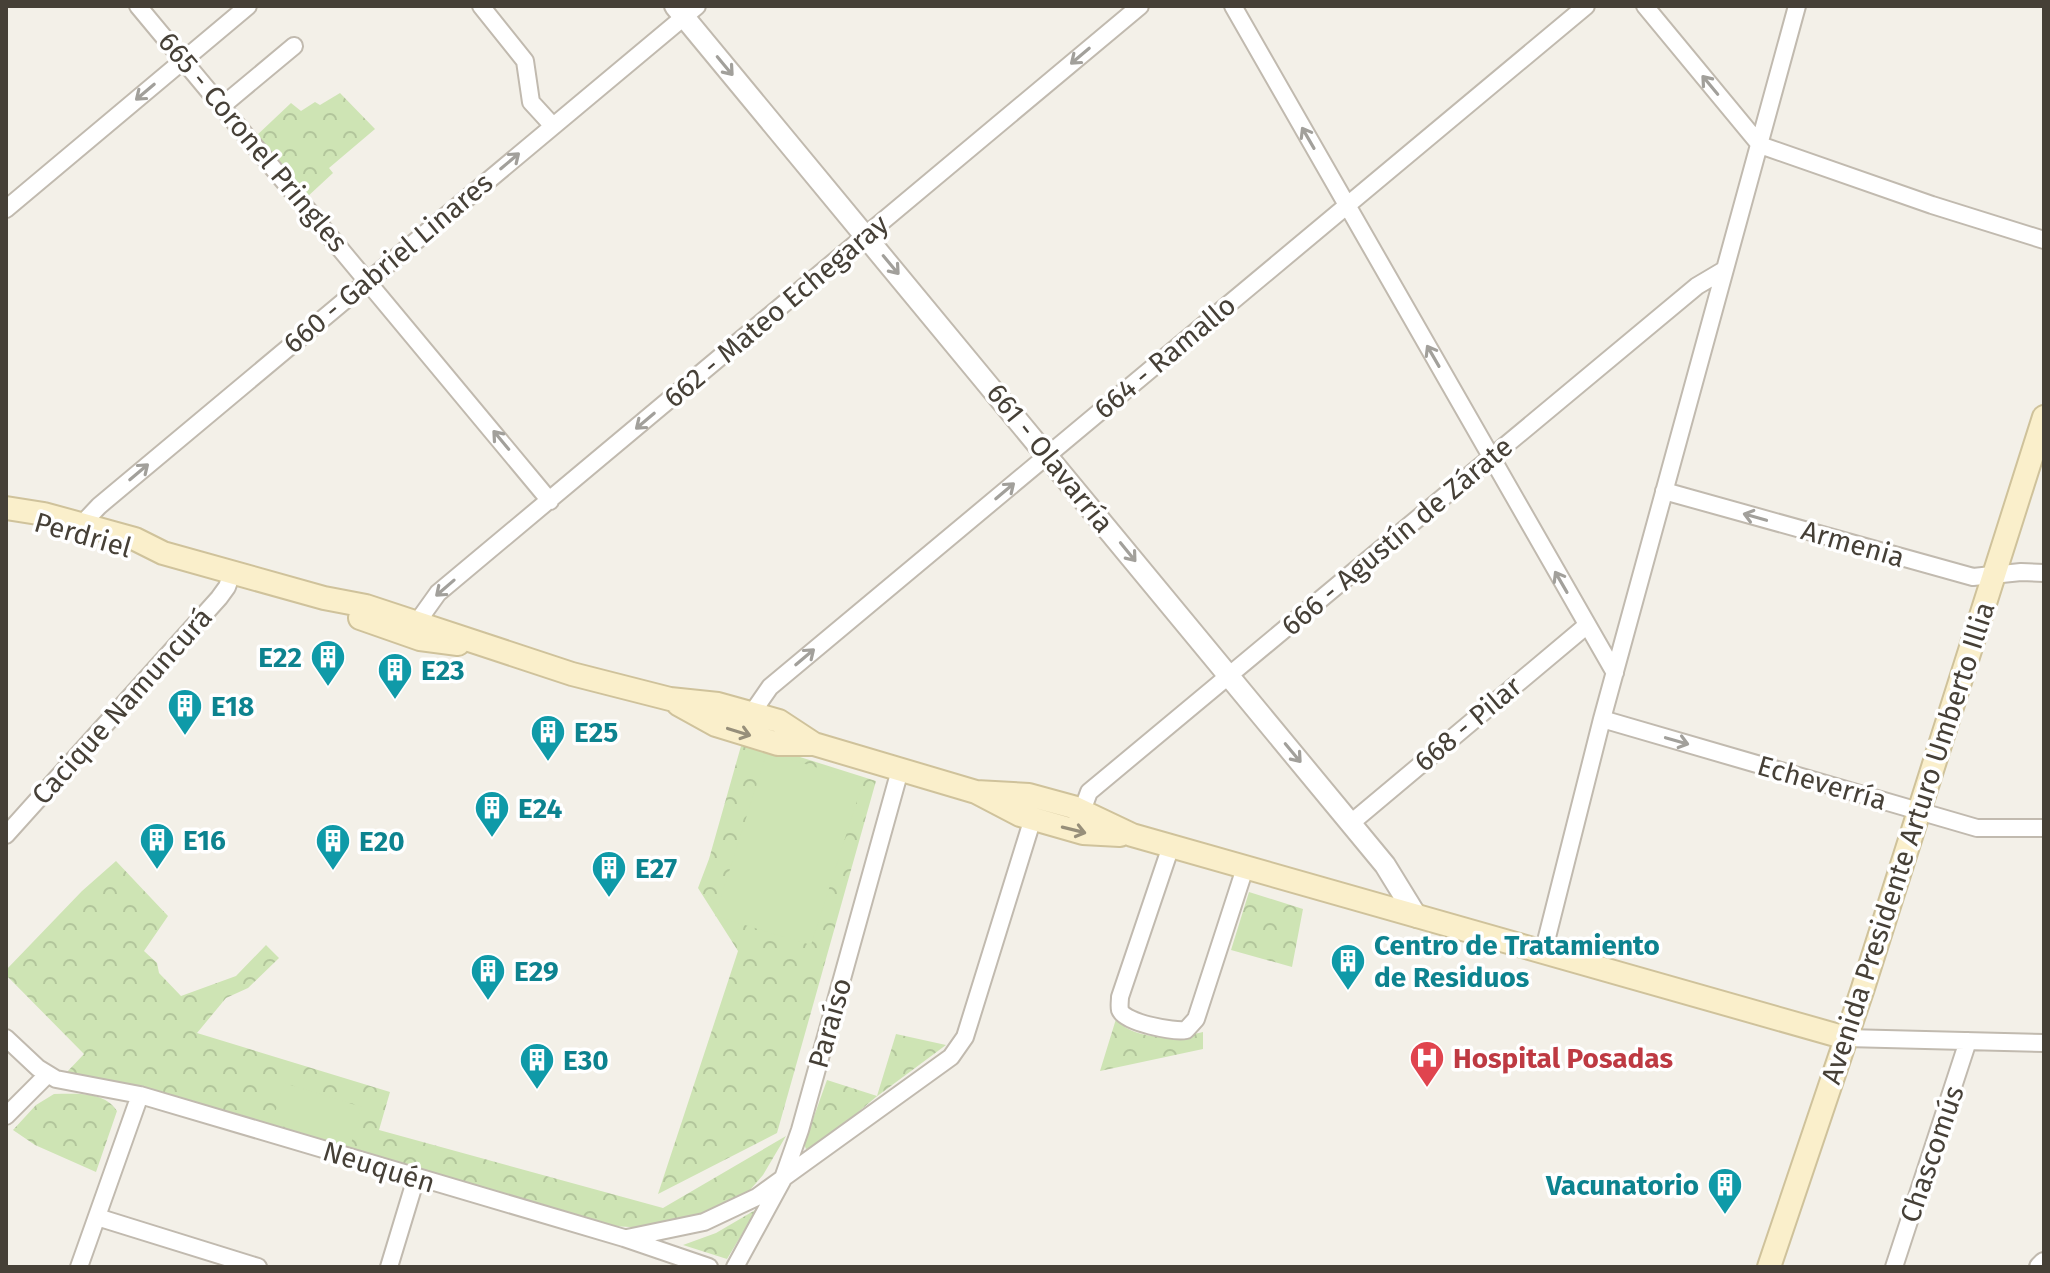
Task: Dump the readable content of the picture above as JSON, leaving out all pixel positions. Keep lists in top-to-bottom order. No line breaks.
{"streets":{"main road":["Perdriel","Avenida Presidente Arturo Umberto Illia"],"street":["665 - Coronel Pringles","660 - Gabriel Linares","662 - Mateo Echegaray","664 - Ramallo","661 - Olavarría","666 - Agustín de Zárate","Armenia","Cacique Namuncurá","668 - Pilar","Echeverría","Paraíso","Chascomús","Neuquén"]},"crossings":[["665 - Coronel Pringles","660 - Gabriel Linares"],["665 - Coronel Pringles","662 - Mateo Echegaray"],["660 - Gabriel Linares","661 - Olavarría"],["662 - Mateo Echegaray","661 - Olavarría"],["664 - Ramallo","661 - Olavarría"],["661 - Olavarría","666 - Agustín de Zárate"],["661 - Olavarría","668 - Pilar"],["Armenia","Avenida Presidente Arturo Umberto Illia"],["Echeverría","Avenida Presidente Arturo Umberto Illia"]],"one_way":["665 - Coronel Pringles","660 - Gabriel Linares","662 - Mateo Echegaray","664 - Ramallo","661 - Olavarría","Armenia","Echeverría"],"places":{"building":["E22","E23","E18","E25","E24","E16","E20","E27","Centro de Tratamiento de Residuos","E29","E30","Vacunatorio"],"hospital":["Hospital Posadas"]}}
